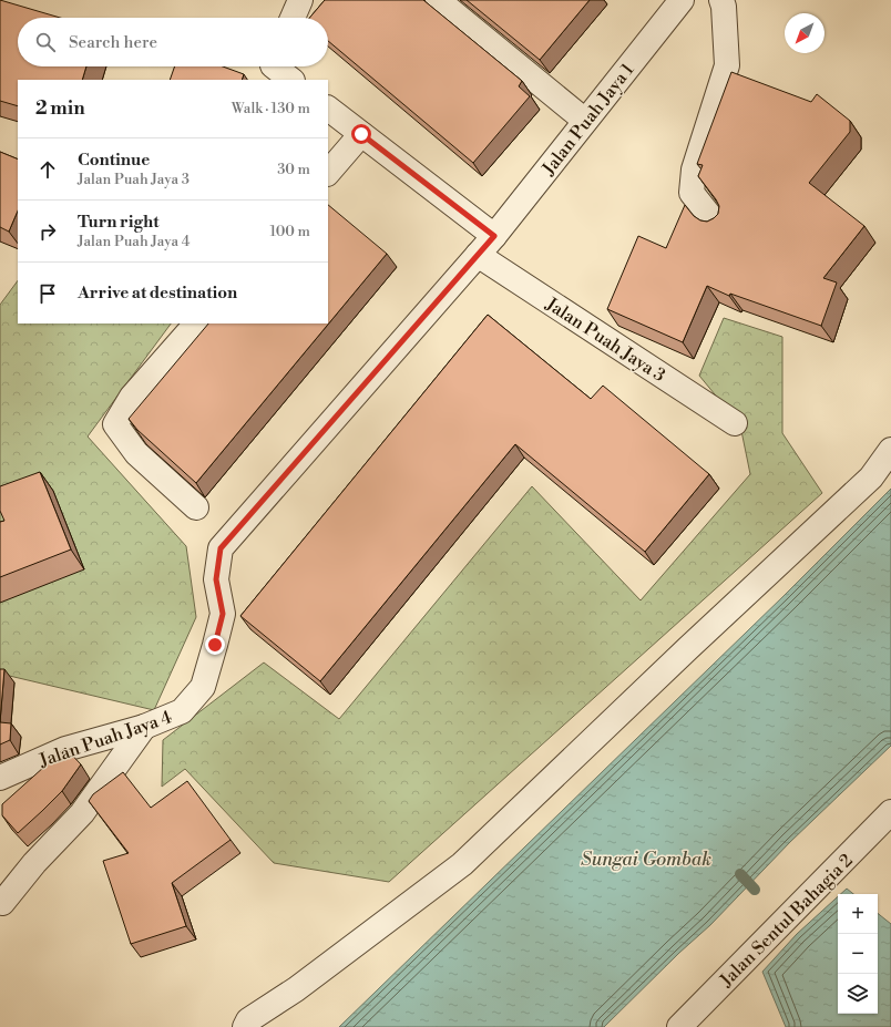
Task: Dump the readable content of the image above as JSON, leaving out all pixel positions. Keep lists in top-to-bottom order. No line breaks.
{"streets":{"street":["Jalan Puah Jaya 1","Jalan Puah Jaya 3","Jalan Puah Jaya 4","Jalan Sentul Bahagia 2"]},"crossings":[["Jalan Puah Jaya 1","Jalan Puah Jaya 4"],["Jalan Puah Jaya 3","Jalan Puah Jaya 4"]],"water":["Sungai Gombak"],"north":"bottom left","page":{"search":"Search here","heading":["2 min","Walk · 130 m"],"list":[["Continue","Jalan Puah Jaya 3","30 m"],["Turn right","Jalan Puah Jaya 4","100 m"],"Arrive at destination"],"map_buttons":["+","−"]}}
